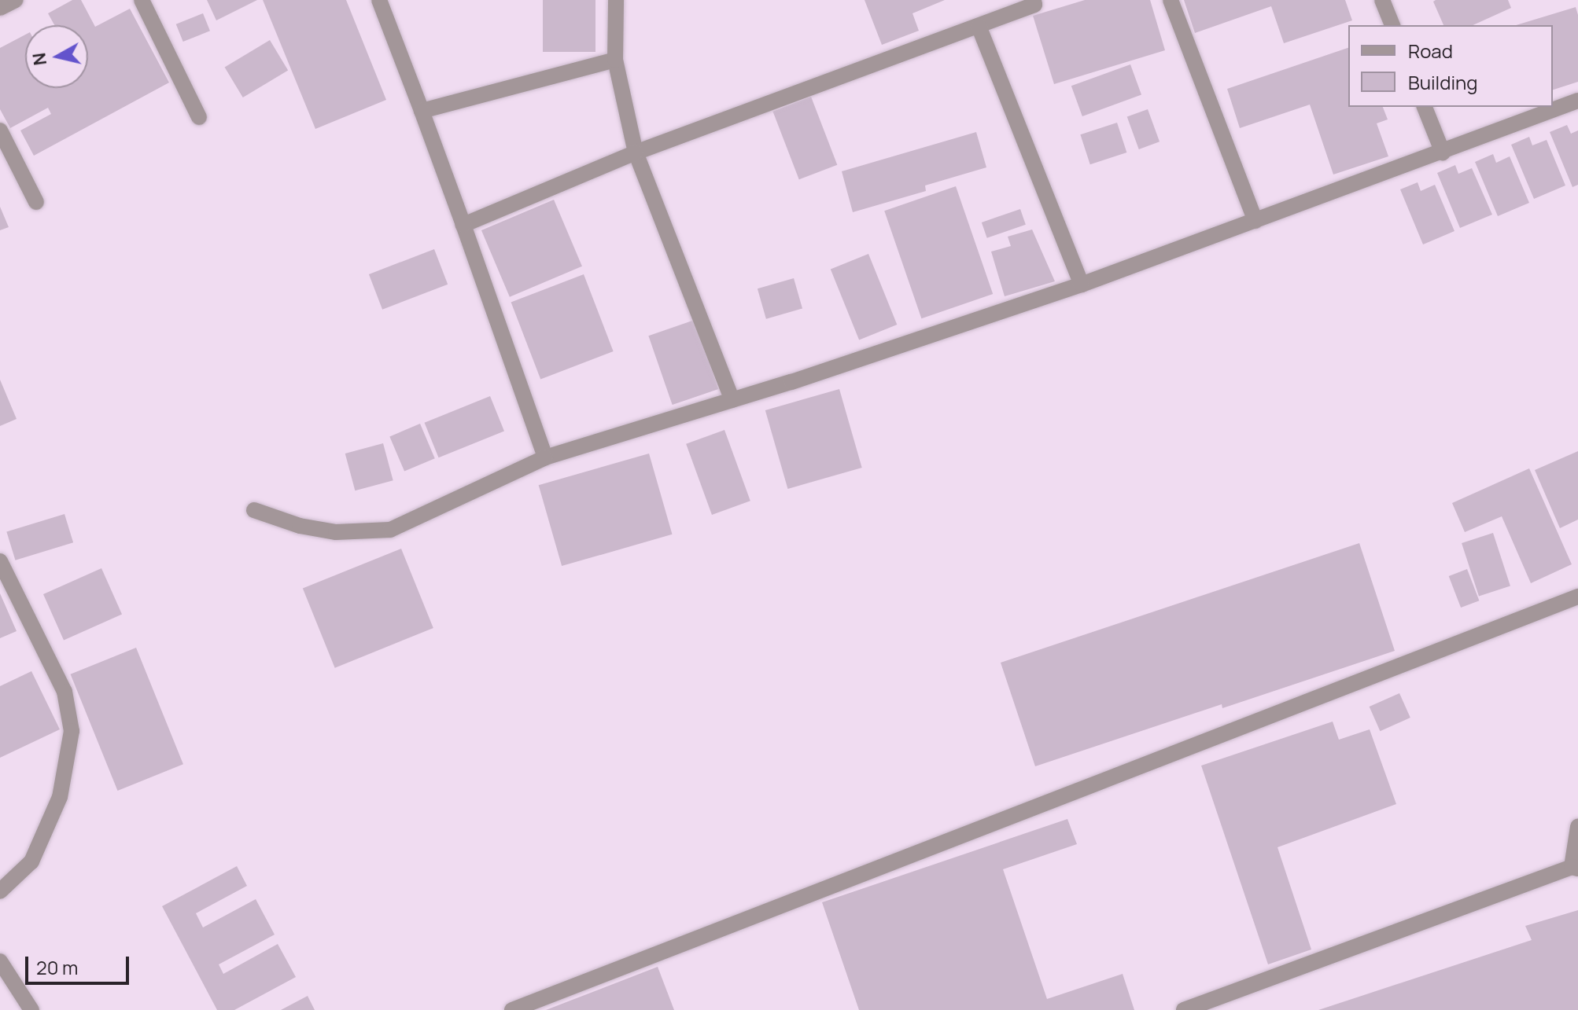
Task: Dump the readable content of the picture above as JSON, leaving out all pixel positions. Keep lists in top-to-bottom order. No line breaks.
{"legend":["Road","Building"],"scale_bar":"20 m","north":"left"}
